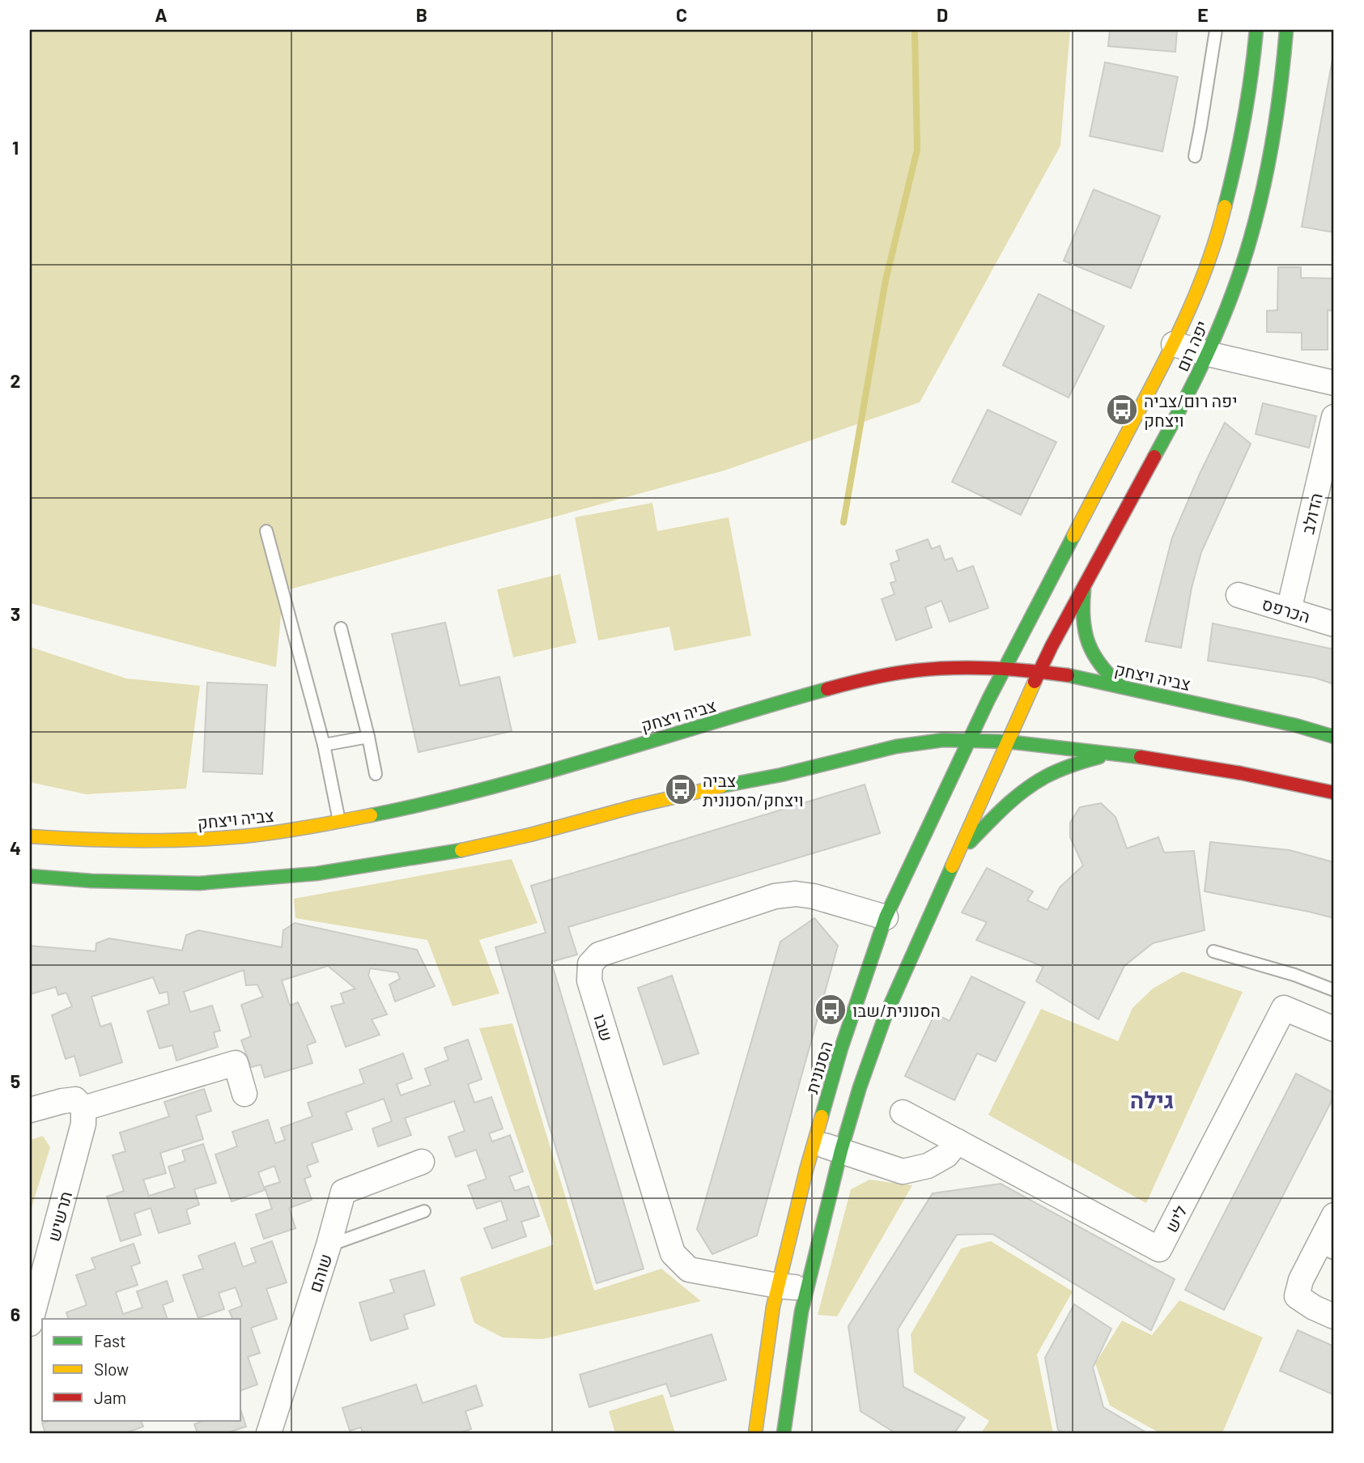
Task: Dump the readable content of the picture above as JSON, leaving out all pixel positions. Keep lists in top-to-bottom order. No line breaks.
{"streets":{"street":["יפה רום","הדולב","הכרפס","צביה ויצחק","שבו","הסנונית","תרשיש","ליש","שוהם"]},"crossings":[["יפה רום","צביה ויצחק"],["יפה רום","הסנונית"],["הדולב","הכרפס"],["צביה ויצחק","הסנונית"],["שבו","הסנונית"]],"districts":["גילה"],"places":{"bus stop":["יפה רום/צביה ויצחק","צביה ויצחק/הסנונית","הסנונית/שבו"]},"legend":["Fast","Slow","Jam"],"grid":{"columns":["A","B","C","D","E"],"rows":["1","2","3","4","5","6"]}}
